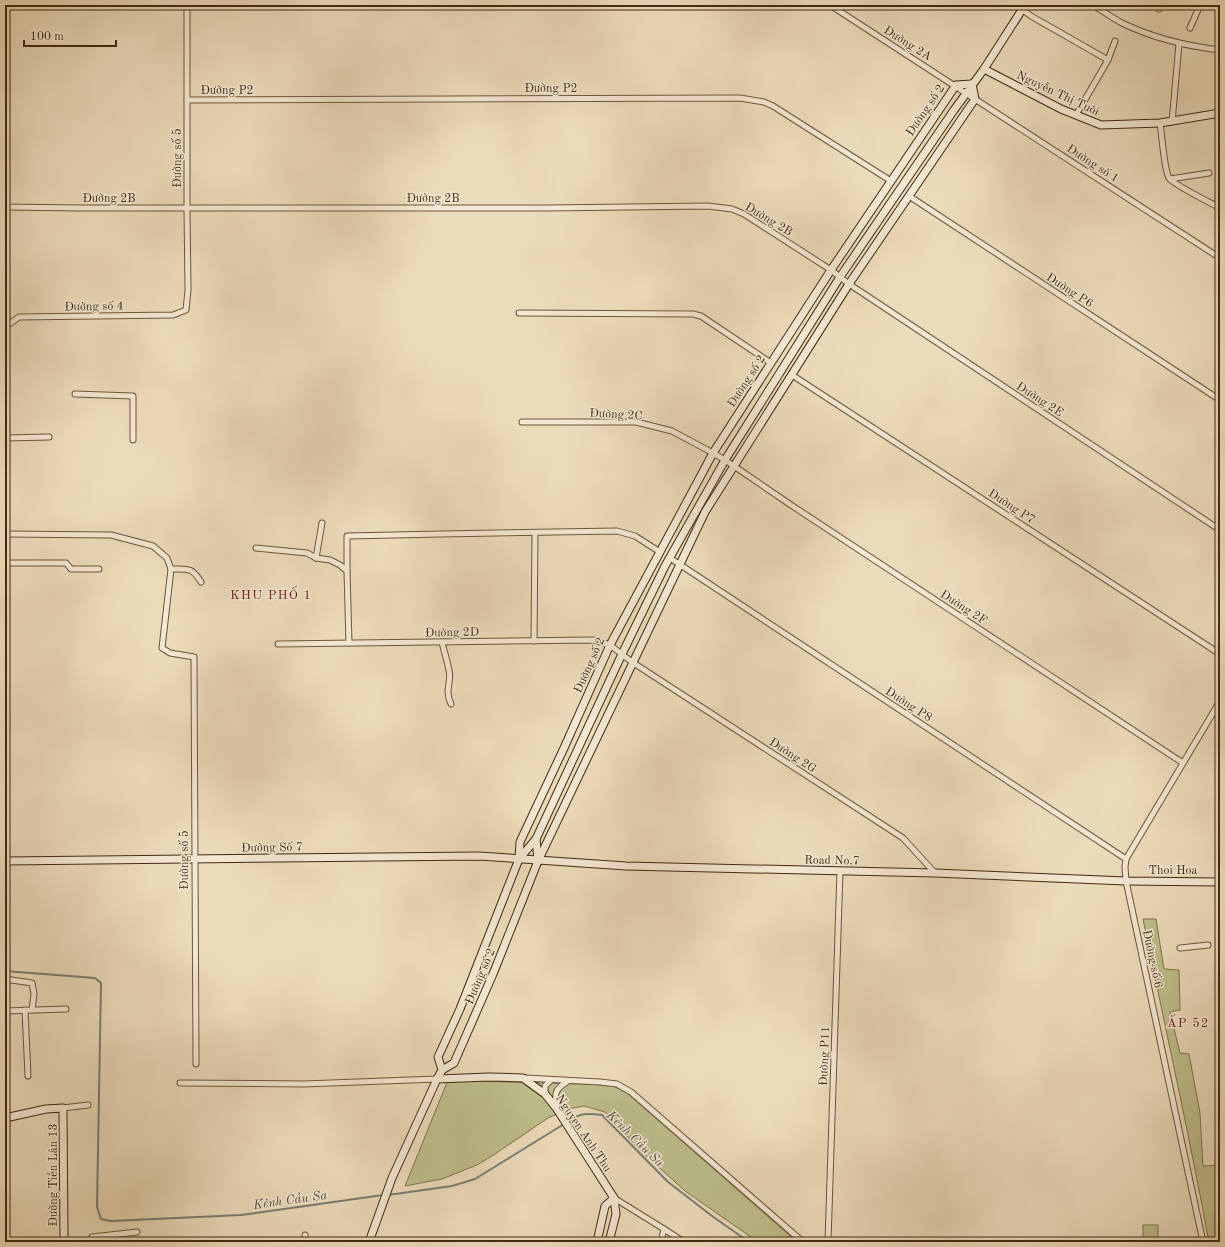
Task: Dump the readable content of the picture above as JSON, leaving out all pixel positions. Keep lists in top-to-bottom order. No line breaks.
{"streets":{"main road":["Nguyễn Thị Tuôi","Đường số 2","Đường Số 7","Road No.7","Thoi Hoa","Nguyen Anh Thu","Đường Tiền Lân 13"],"street":["Đường 2A","Đường P2","Đường số 5","Đường số 1","Đường 2B","Đường P6","Đường số 4","Đường 2E","Đường 2C","Đường P7","Đường 2F","Đường 2D","Đường P8","Đường 2G","Đường số 6","Đường P11"]},"crossings":[["Đường 2A","Đường số 2"],["Đường 2A","Đường số 1"],["Đường P2","Đường số 2"],["Đường P2","Đường số 5"],["Nguyễn Thị Tuôi","Đường số 2"],["Đường số 2","Đường số 1"],["Đường số 2","Đường 2B"],["Đường số 2","Đường P6"],["Đường số 2","Đường 2E"],["Đường số 2","Đường 2C"],["Đường số 2","Đường P7"],["Đường số 2","Đường 2F"],["Đường số 2","Đường 2D"],["Đường số 2","Đường P8"],["Đường số 2","Đường 2G"],["Đường số 2","Đường Số 7"],["Đường số 2","Road No.7"],["Đường số 5","Đường 2B"],["Đường số 5","Đường số 4"],["Đường số 5","Đường Số 7"],["Đường 2B","Đường 2E"],["Đường 2C","Đường 2F"],["Đường 2D","Đường 2G"],["Đường P8","Đường số 6"],["Đường 2G","Road No.7"],["Đường Số 7","Road No.7"],["Road No.7","Thoi Hoa"],["Road No.7","Đường số 6"],["Road No.7","Đường P11"],["Thoi Hoa","Đường số 6"]],"districts":["KHU PHỐ 1","ẤP 52"],"water":["Kênh Cầu Sa"],"scale_bar":"100 m"}
